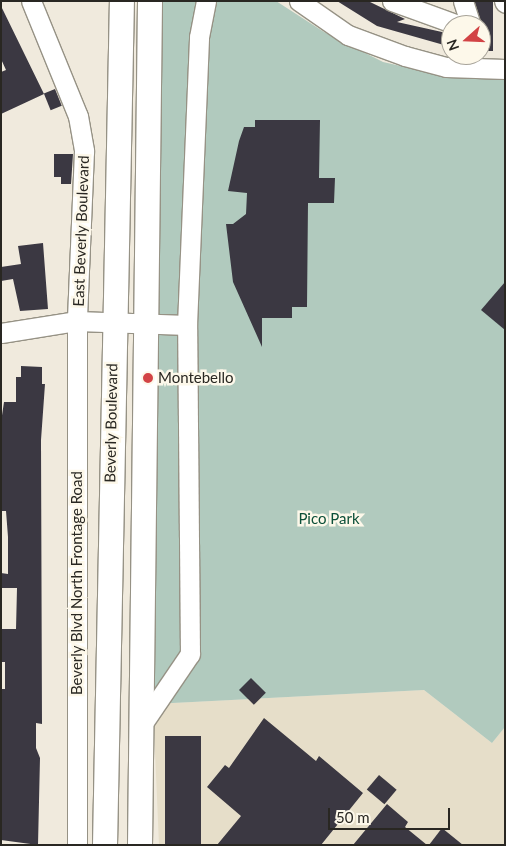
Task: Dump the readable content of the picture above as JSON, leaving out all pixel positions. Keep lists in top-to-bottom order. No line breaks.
{"streets":{"main road":["Beverly Boulevard"],"street":["East Beverly Boulevard","Beverly Blvd North Frontage Road"]},"crossings":[["East Beverly Boulevard","Beverly Blvd North Frontage Road"]],"parks":["Pico Park"],"places":["Montebello"],"scale_bar":"50 m","north":"left"}
